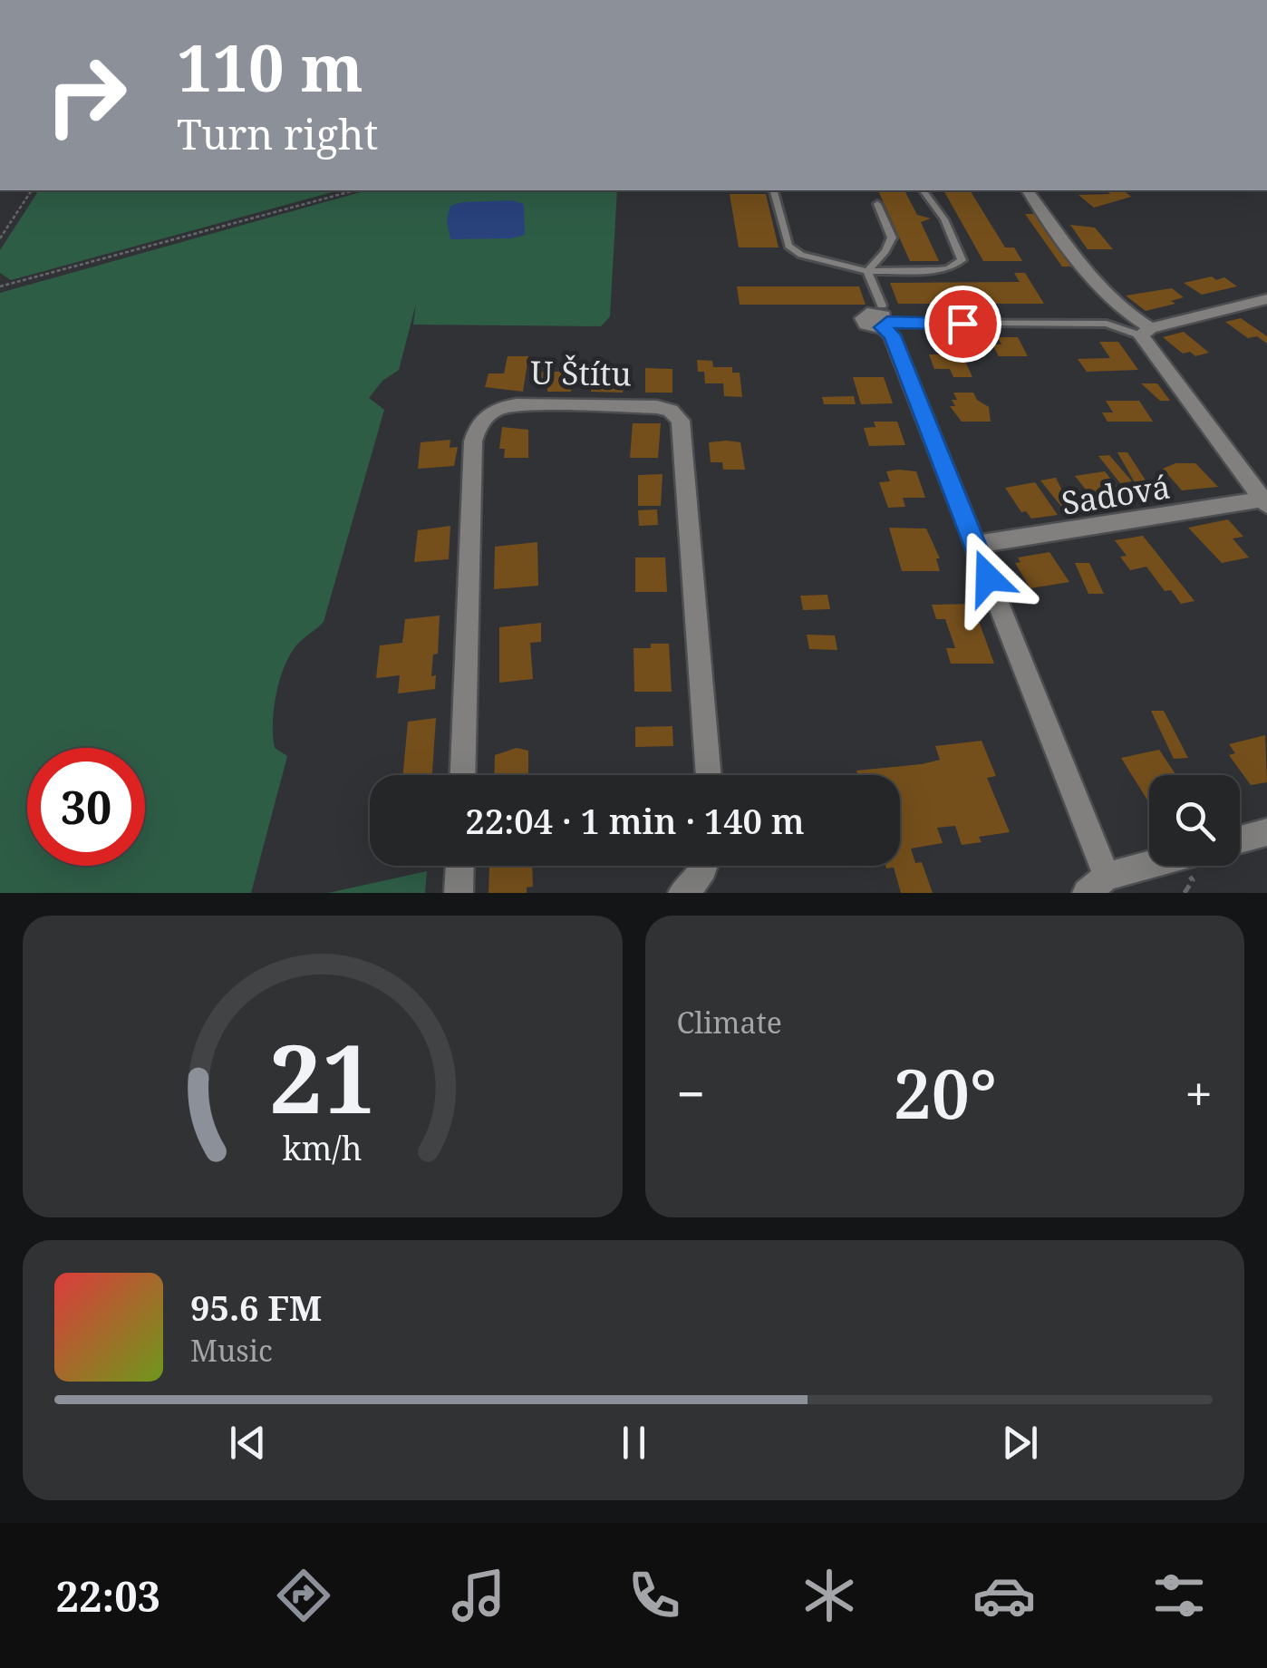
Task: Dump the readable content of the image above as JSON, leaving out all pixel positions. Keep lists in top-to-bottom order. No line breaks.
{"streets":{"street":["U Štítu","Sadová"]},"page":{"turn":["110 m","Turn right"],"limit":"30","trip":"22:04 · 1 min · 140 m","tile":"Climate","heat":["−","20°","+"],"song":["95.6 FM","Music"],"tabs":"22:03","gauge":["21","km/h"]}}
